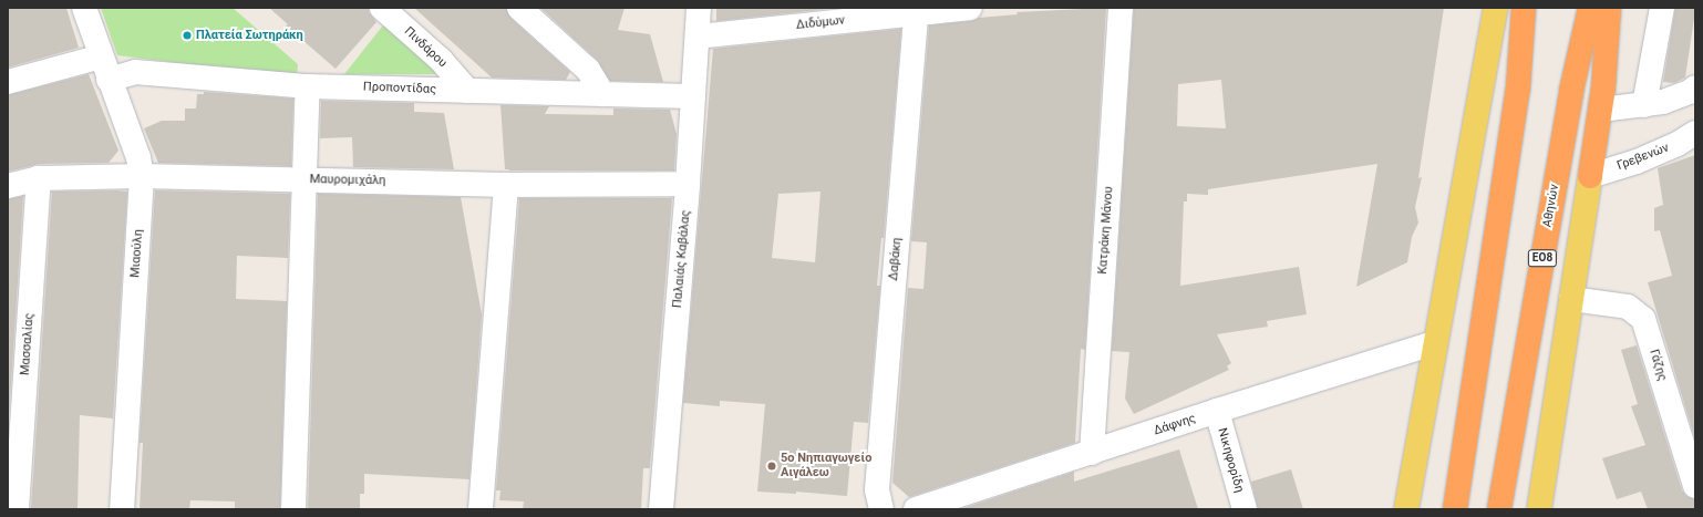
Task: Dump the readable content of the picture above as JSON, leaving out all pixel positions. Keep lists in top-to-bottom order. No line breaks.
{"streets":{"highway":["Αθηνών","ΕΟ8"],"street":["Διδύμων","Πινδάρου","Προποντίδας","Γρεβενών","Μαυρομιχάλη","Κατράκη Μάνου","Μιαούλη","Παλαιάς Καβάλας","Δαβάκη","Μασσαλίας","Γάζης","Δάφνης","Νικηφορίδη"]},"crossings":[["Διδύμων","Παλαιάς Καβάλας"],["Διδύμων","Δαβάκη"],["Πινδάρου","Προποντίδας"],["Προποντίδας","Μιαούλη"],["Προποντίδας","Παλαιάς Καβάλας"],["Μαυρομιχάλη","Μιαούλη"],["Μαυρομιχάλη","Παλαιάς Καβάλας"],["Μαυρομιχάλη","Μασσαλίας"],["Κατράκη Μάνου","Δάφνης"],["Δάφνης","Νικηφορίδη"]],"places":["Πλατεία Σωτηράκη","5ο Νηπιαγωγείο Αιγάλεω"]}
